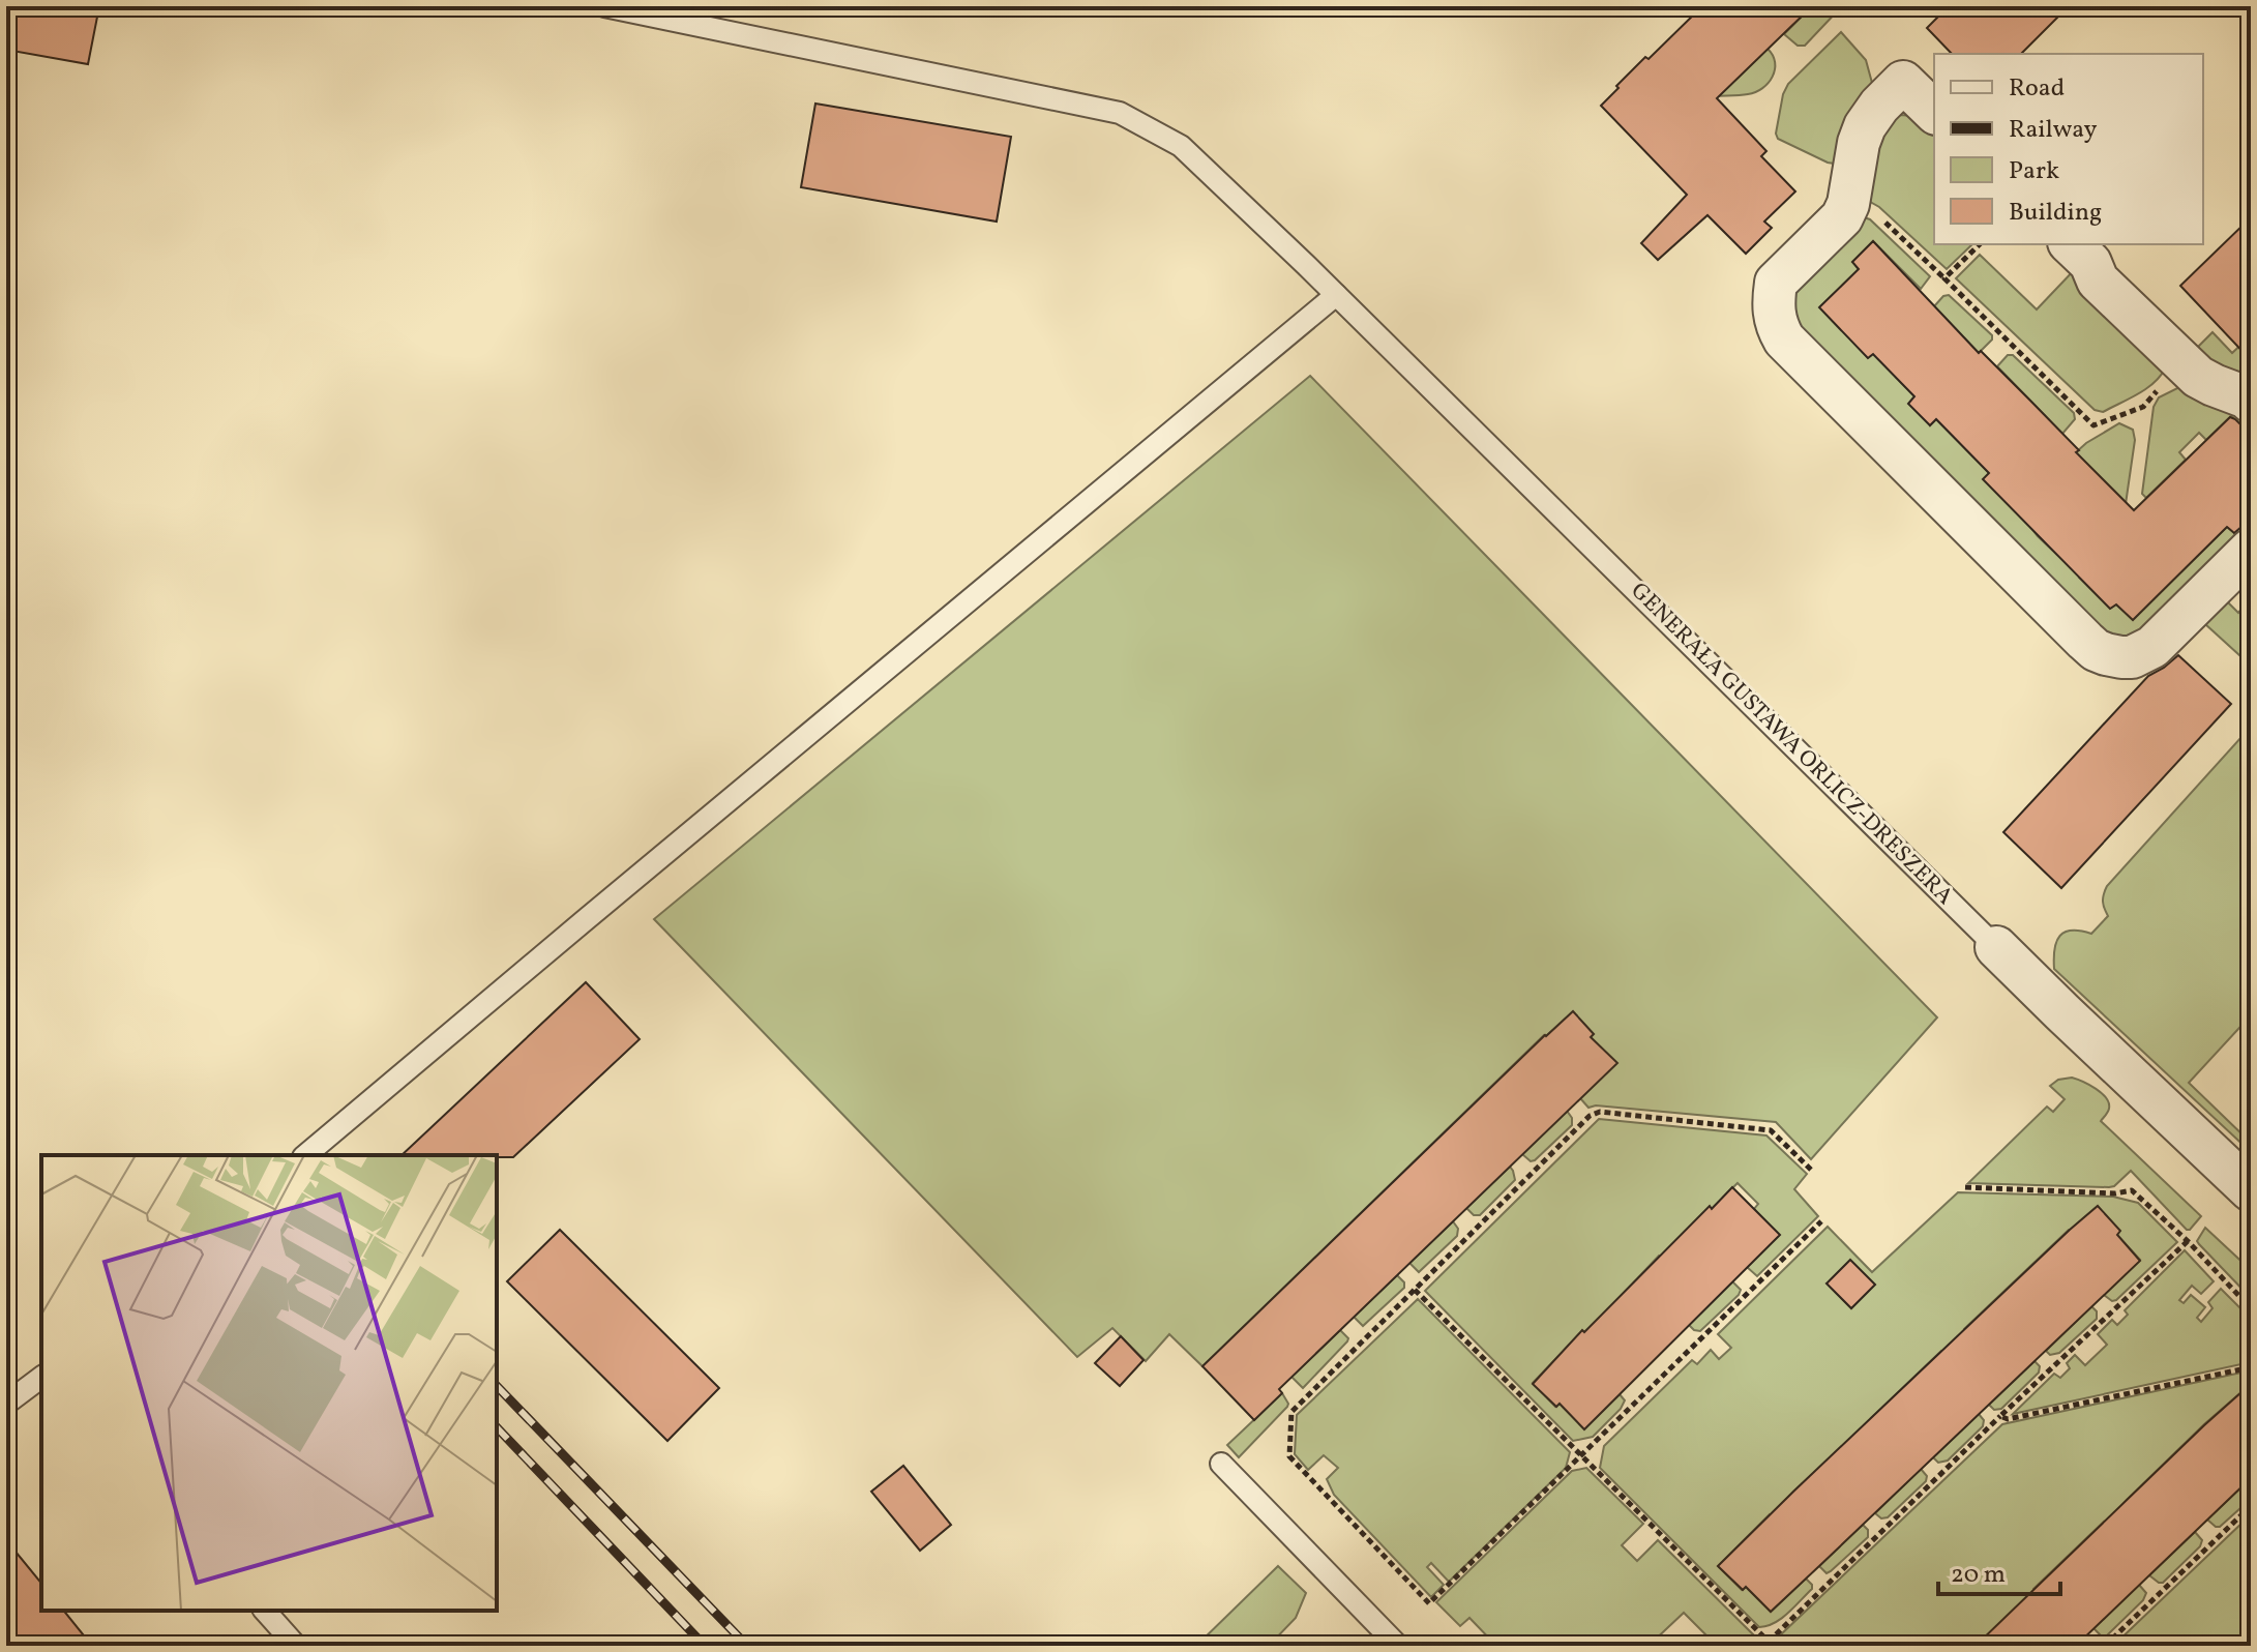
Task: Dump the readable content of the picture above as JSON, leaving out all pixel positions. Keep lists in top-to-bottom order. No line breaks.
{"streets":{"street":["GENERAŁA GUSTAWA ORLICZ-DRESZERA"]},"legend":["Road","Railway","Park","Building"],"scale_bar":"20 m"}
